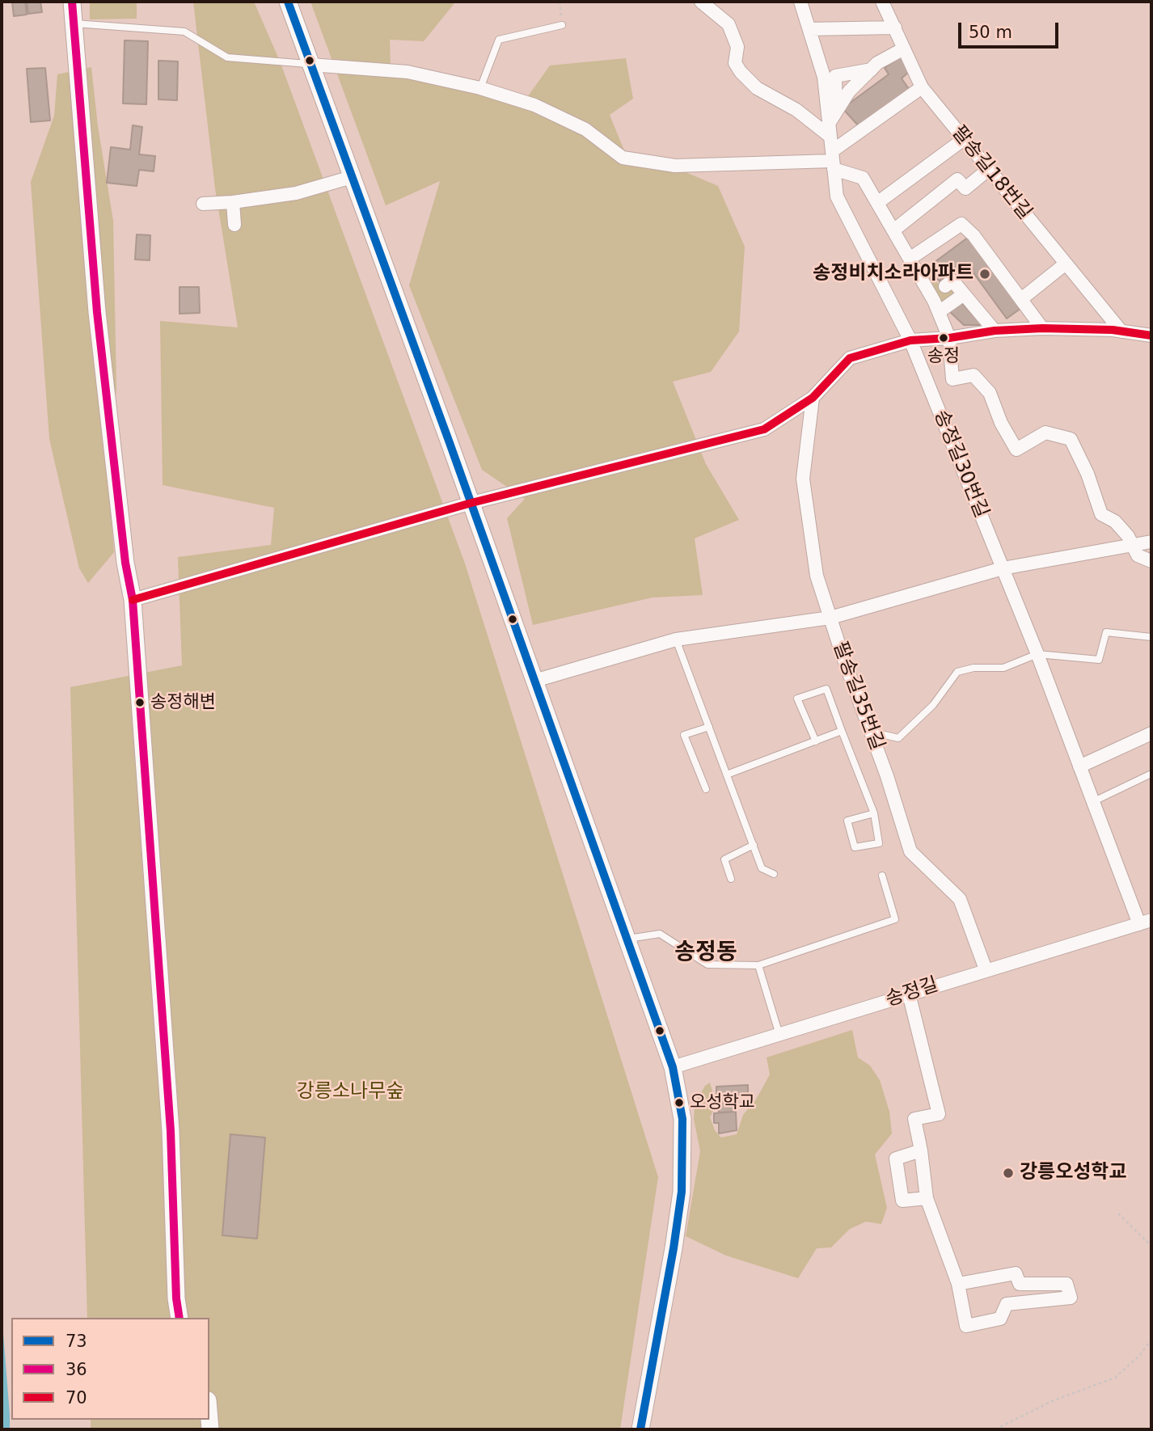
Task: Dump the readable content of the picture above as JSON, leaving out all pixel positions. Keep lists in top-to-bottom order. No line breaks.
{"streets":{"street":["팔송길18번길","송정길30번길","팔송길35번길","송정길"]},"crossings":[["송정길30번길","송정길"],["팔송길35번길","송정길"]],"districts":["송정동"],"parks":["강릉소나무숲"],"places":["송정비치소라아파트","송정","송정해변","오성학교","강릉오성학교"],"lines":["transit line 73","transit line 36","transit line 70"],"legend":["73","36","70"],"scale_bar":"50 m"}
